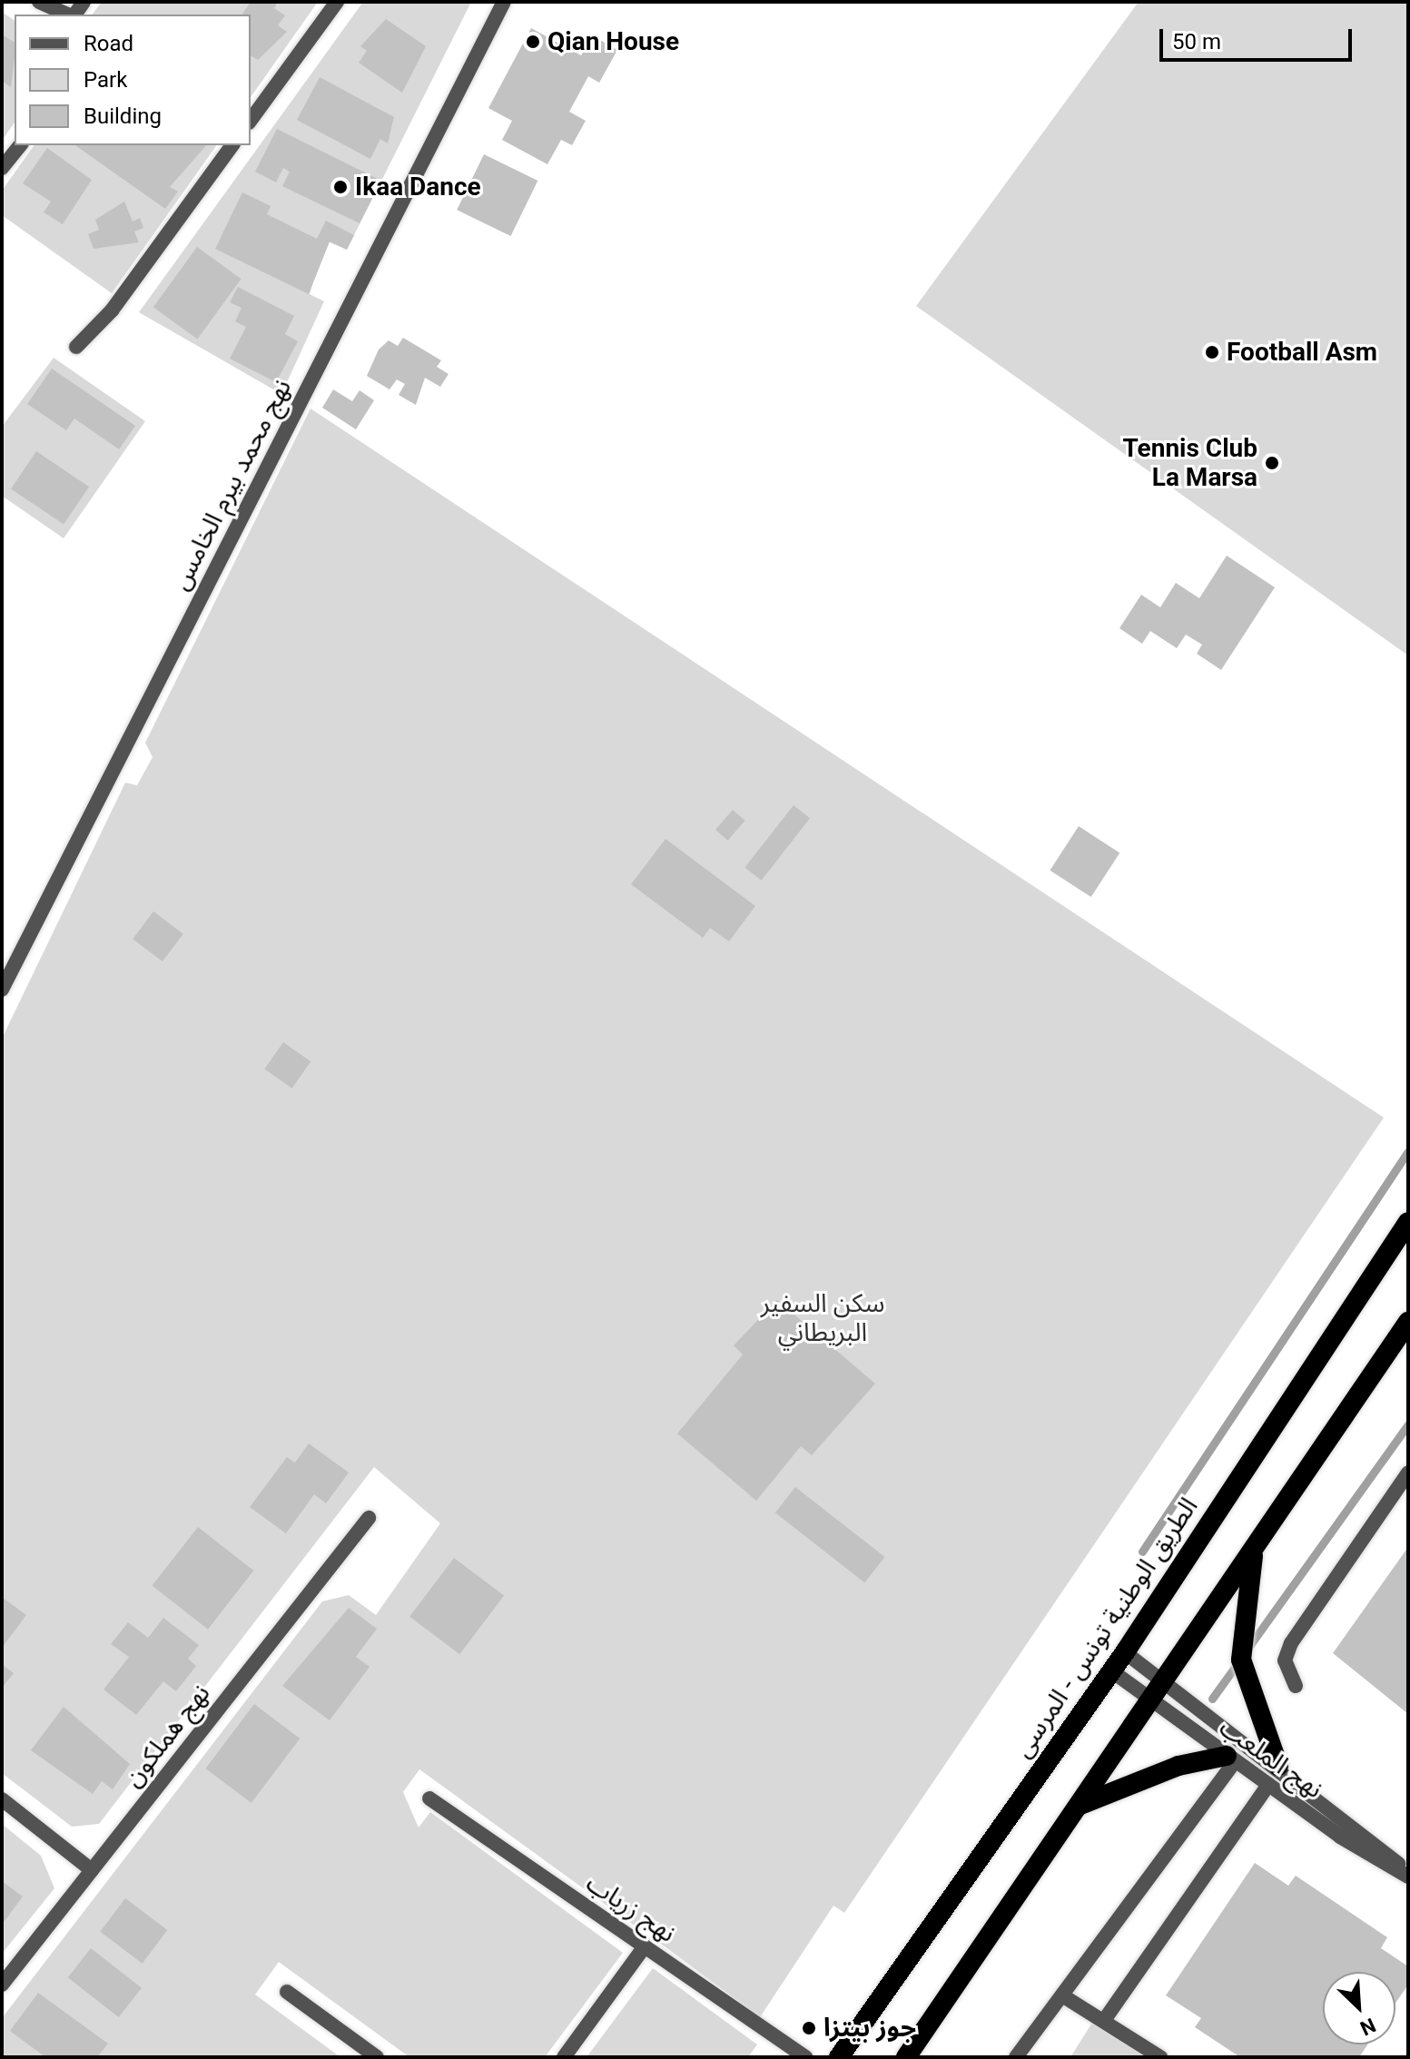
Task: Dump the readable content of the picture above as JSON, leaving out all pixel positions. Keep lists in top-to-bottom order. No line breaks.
{"streets":{"highway":["الطريق الوطنية تونس - المرسى"],"street":["نهج محمد بيرم الخامس","نهج هملكون","نهج الملعب","نهج زرياب"]},"crossings":[["الطريق الوطنية تونس - المرسى","نهج الملعب"]],"parks":["سكن السفير البريطاني"],"places":["Qian House","Ikaa Dance","Football Asm","Tennis Club La Marsa","جوز بيتزا"],"legend":["Road","Park","Building"],"scale_bar":"50 m","north":"bottom right"}
